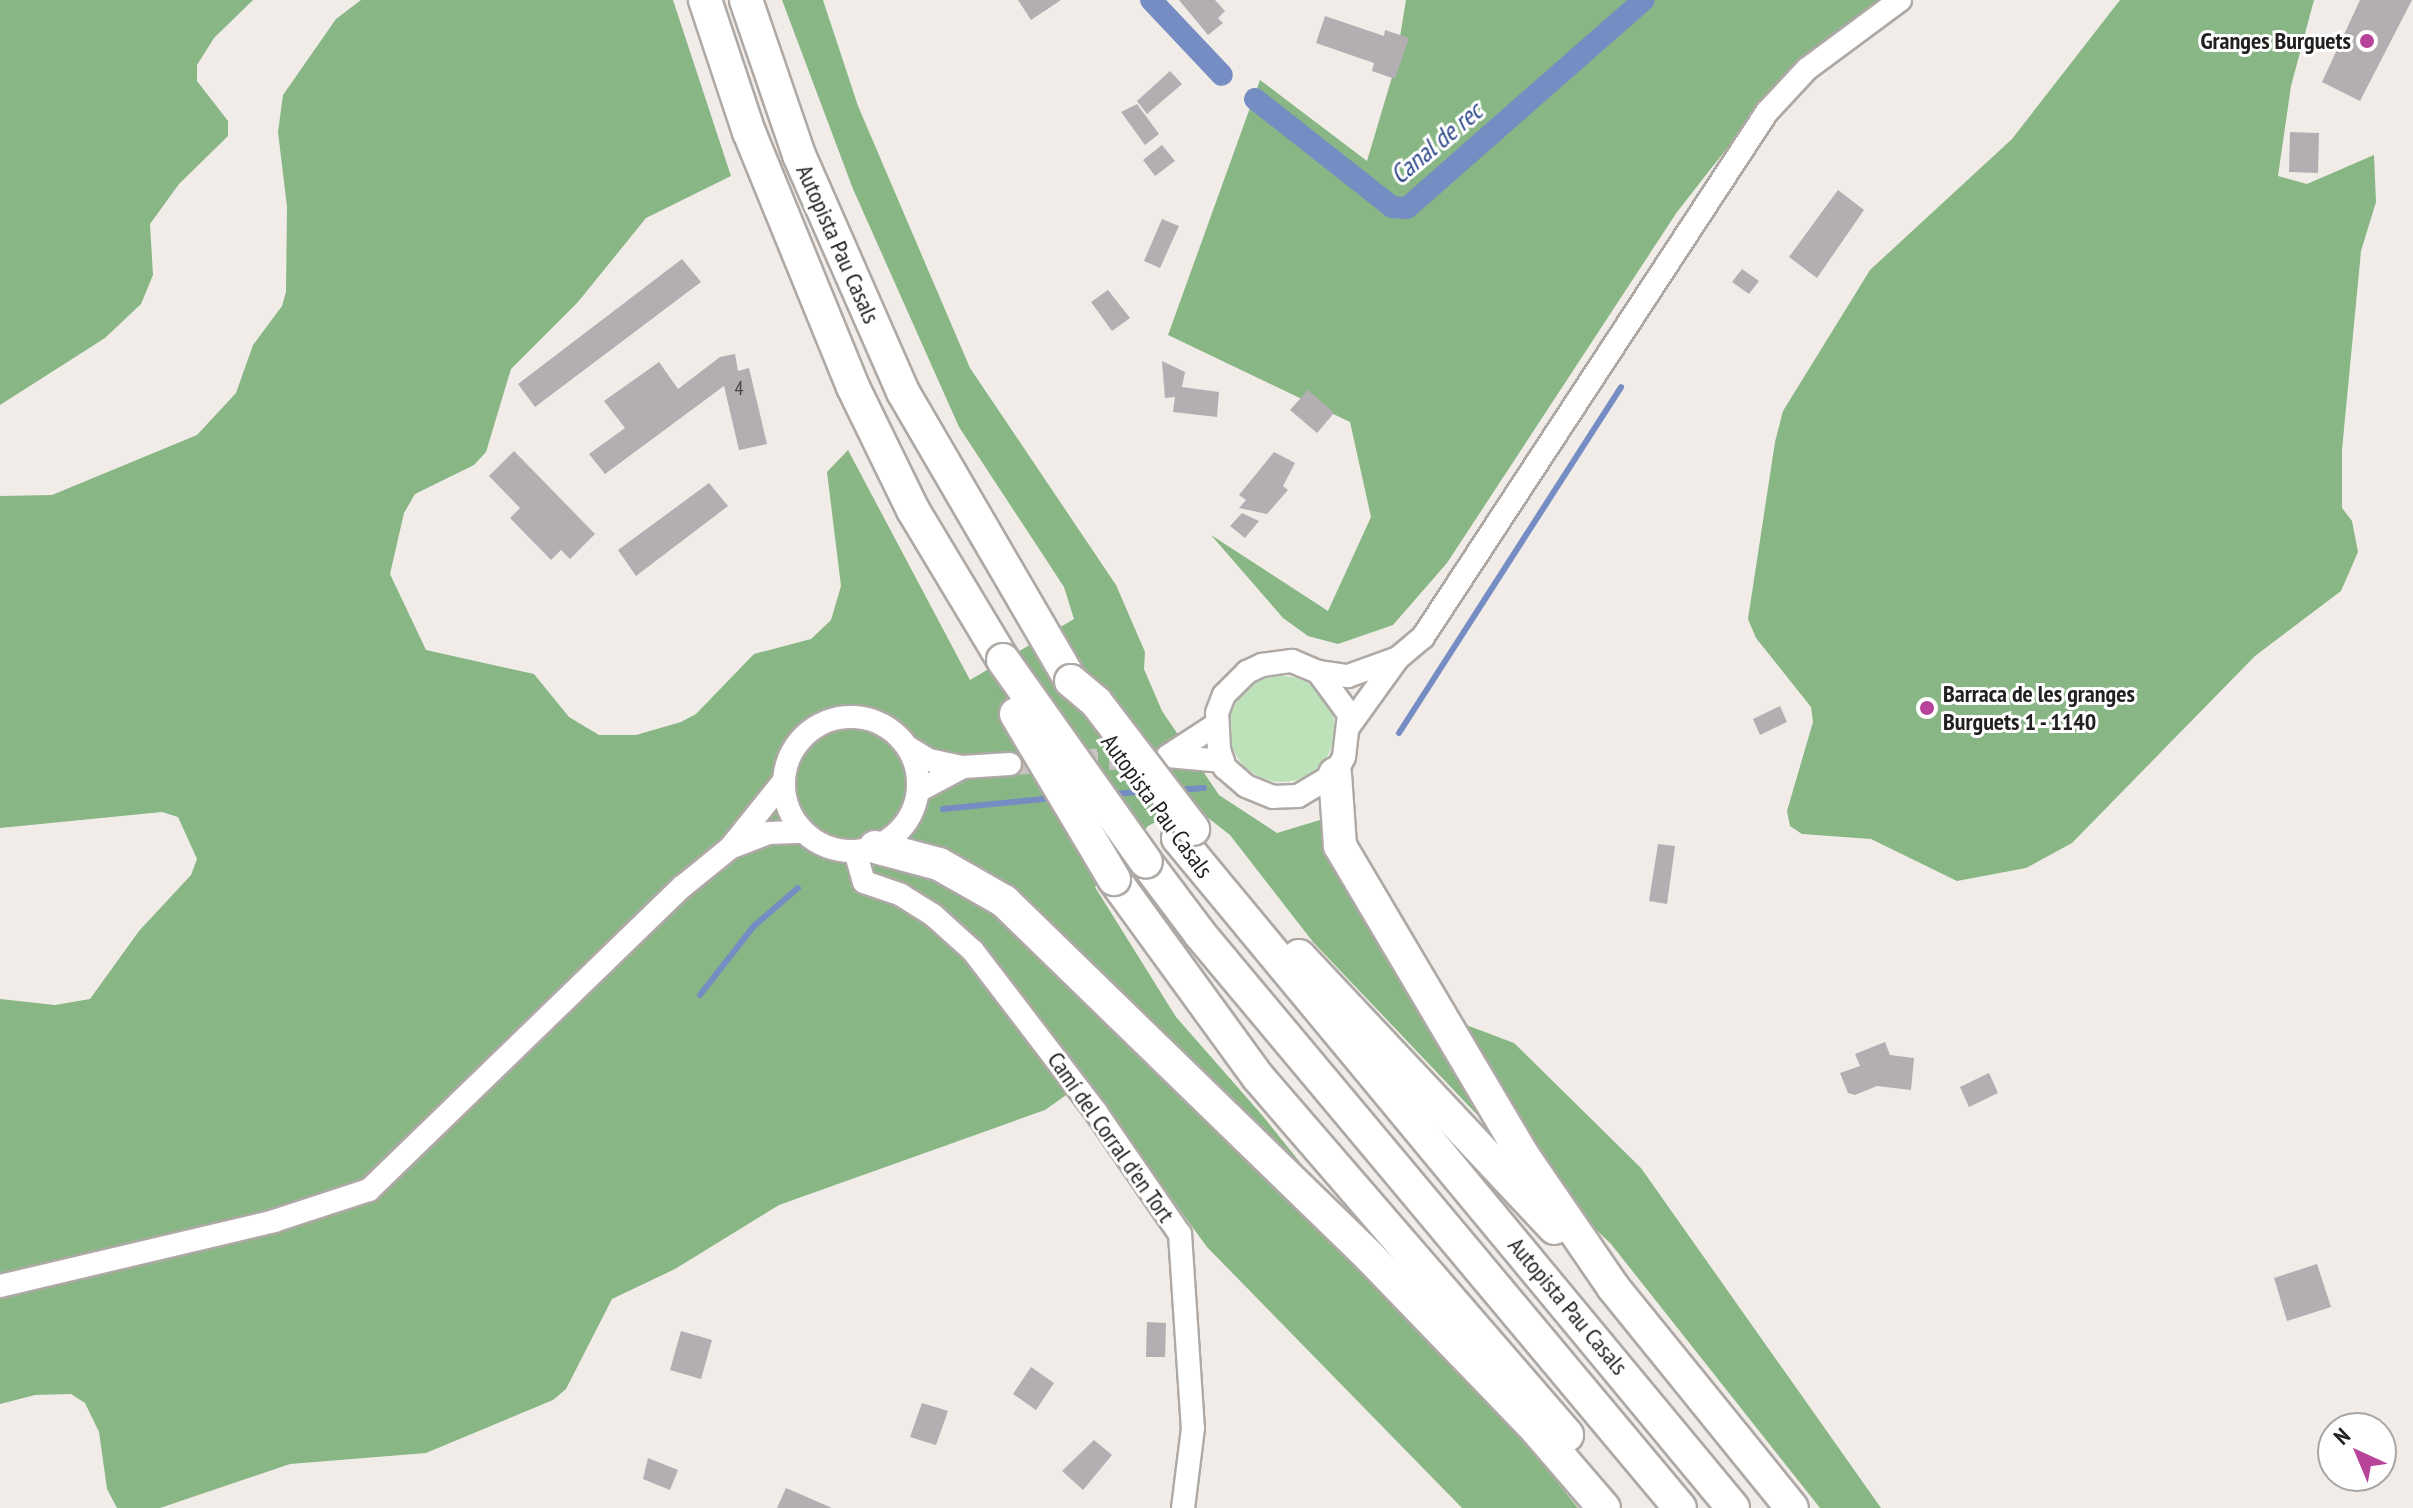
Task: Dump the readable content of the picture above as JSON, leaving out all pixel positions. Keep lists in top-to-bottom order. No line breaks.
{"streets":{"highway":["Autopista Pau Casals"],"street":["Camí del Corral d'en Tort"]},"water":["Canal de rec"],"places":["Granges Burguets","Barraca de les granges Burguets 1 - 1140"],"house_numbers":["4"],"north":"top left"}
